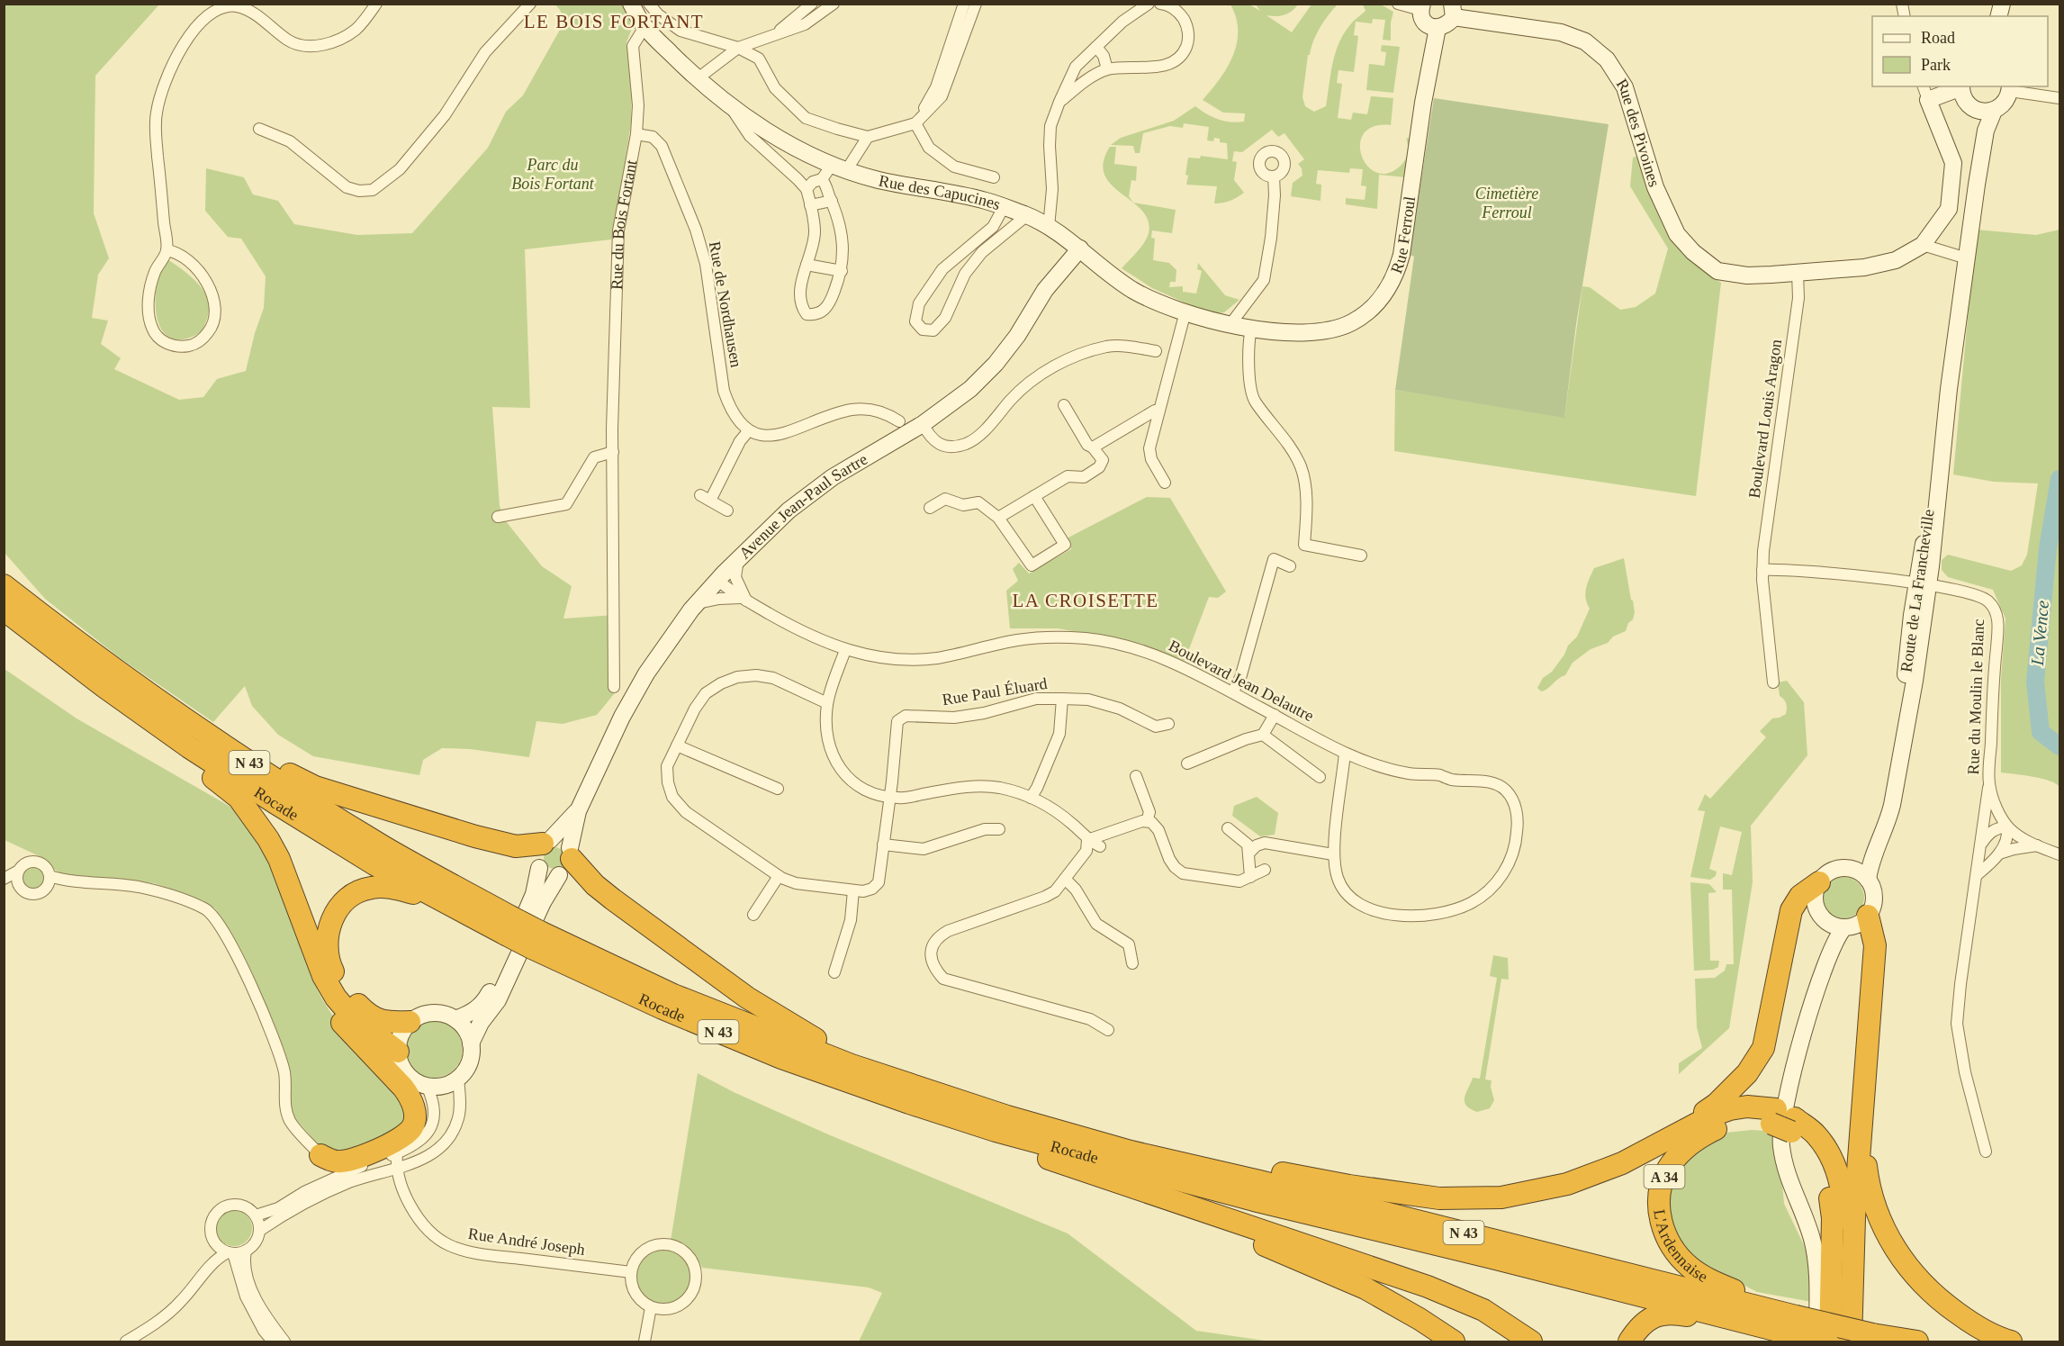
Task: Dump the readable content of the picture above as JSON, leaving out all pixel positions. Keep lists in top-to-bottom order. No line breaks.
{"streets":{"highway":["N 43","Rocade","A 34","L'Ardennaise"],"street":["Rue des Pivoines","Rue des Capucines","Rue du Bois Fortant","Rue Ferroul","Rue de Nordhausen","Boulevard Louis Aragon","Avenue Jean-Paul Sartre","Route de La Francheville","Boulevard Jean Delautre","Rue Paul Éluard","Rue du Moulin le Blanc","Rue André Joseph"]},"crossings":[["Rue des Pivoines","Boulevard Louis Aragon"],["Rue des Capucines","Rue du Bois Fortant"],["Rue des Capucines","Rue Ferroul"],["Rue des Capucines","Avenue Jean-Paul Sartre"],["Rue du Bois Fortant","Rue de Nordhausen"],["Boulevard Louis Aragon","Rue du Moulin le Blanc"],["Avenue Jean-Paul Sartre","Boulevard Jean Delautre"],["Route de La Francheville","Rue du Moulin le Blanc"],["N 43","Rocade"],["N 43","L'Ardennaise"],["Rocade","L'Ardennaise"]],"districts":["LE BOIS FORTANT","LA CROISETTE"],"water":["La Vence"],"parks":["Parc du Bois Fortant","Cimetière Ferroul"],"legend":["Road","Park"]}
